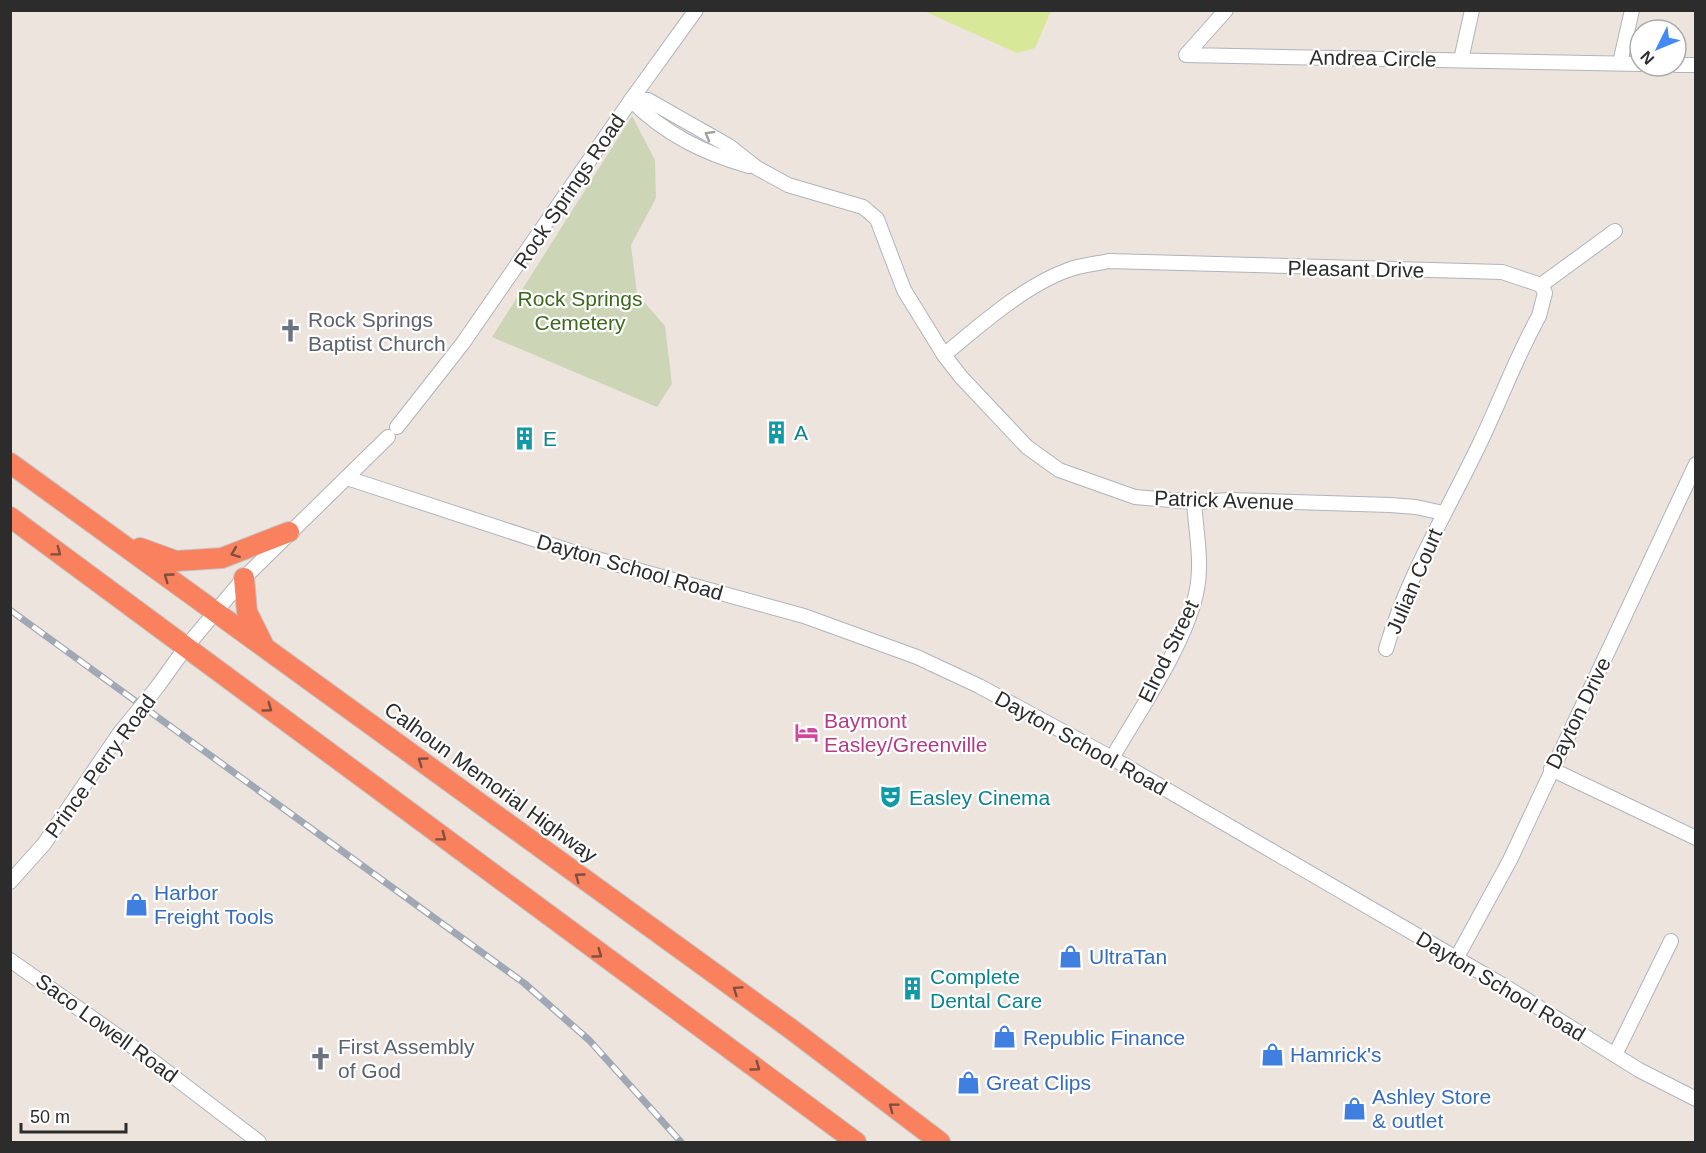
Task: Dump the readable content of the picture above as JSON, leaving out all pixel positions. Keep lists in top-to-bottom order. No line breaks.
{"streets":{"highway":["Calhoun Memorial Highway"],"street":["Andrea Circle","Rock Springs Road","Pleasant Drive","Patrick Avenue","Dayton School Road","Julian Court","Elrod Street","Dayton Drive","Prince Perry Road","Saco Lowell Road"]},"crossings":[["Rock Springs Road","Patrick Avenue"],["Rock Springs Road","Dayton School Road"],["Rock Springs Road","Prince Perry Road"],["Rock Springs Road","Calhoun Memorial Highway"],["Pleasant Drive","Patrick Avenue"],["Patrick Avenue","Julian Court"],["Patrick Avenue","Elrod Street"],["Dayton School Road","Elrod Street"],["Dayton School Road","Dayton Drive"]],"parks":["Rock Springs Cemetery"],"places":{"church":["Rock Springs Baptist Church","First Assembly of God"],"building":["A","E","Complete Dental Care"],"hotel":["Baymont Easley/Greenville"],"theatre":["Easley Cinema"],"shop":["Harbor Freight Tools","UltraTan","Republic Finance","Hamrick's","Great Clips","Ashley Store & outlet"]},"scale_bar":"50 m","north":"bottom left"}
